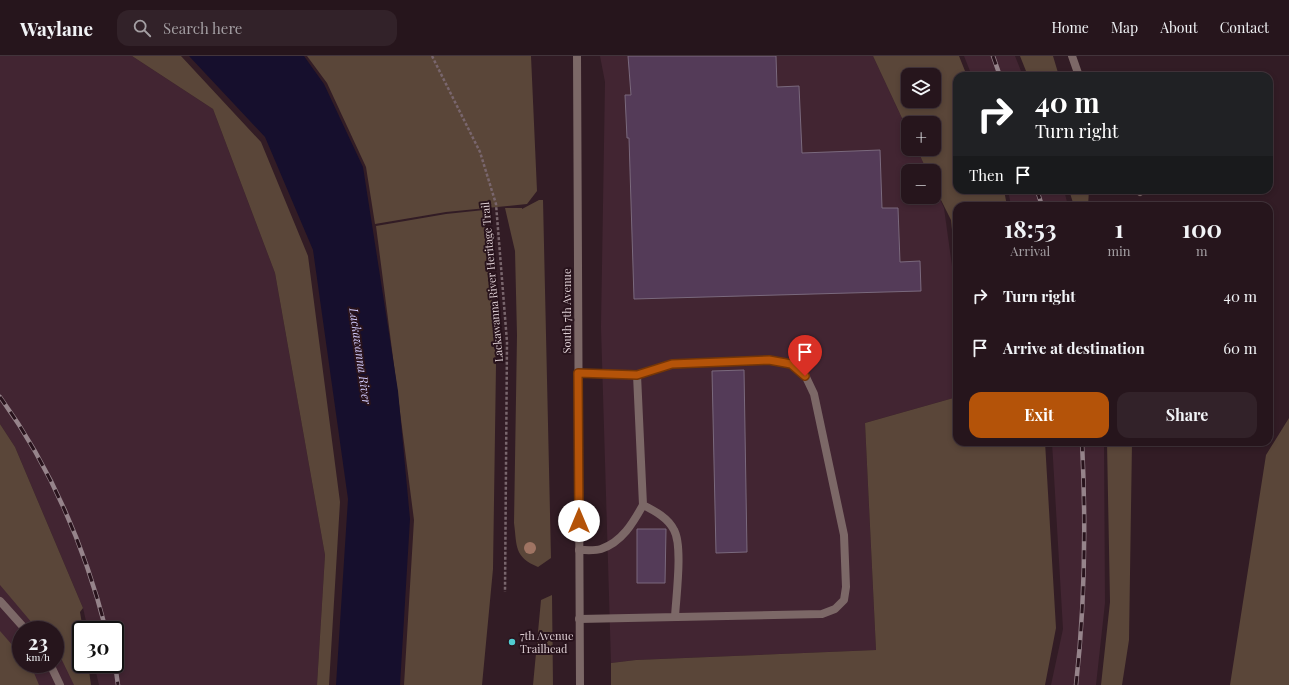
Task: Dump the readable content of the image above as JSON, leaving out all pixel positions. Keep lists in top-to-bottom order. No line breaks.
{"streets":{"street":["South 7th Avenue"],"path":["Lackawanna River Heritage Trail"]},"water":["Lackawanna River"],"places":["7th Avenue Trailhead"],"page":{"header":"Waylane","search":"Search here","nav":["Home","Map","About","Contact"],"map_buttons":["+","−"],"turn":["40 m","Turn right"],"then":"Then","eta":["18:53","Arrival","1","min","100","m"],"list":[{"name":"Turn right","value":"40 m"},{"name":"Arrive at destination","value":"60 m"}],"buttons":["Exit","Share"],"speed":"23 km/h","limit":"30"}}
